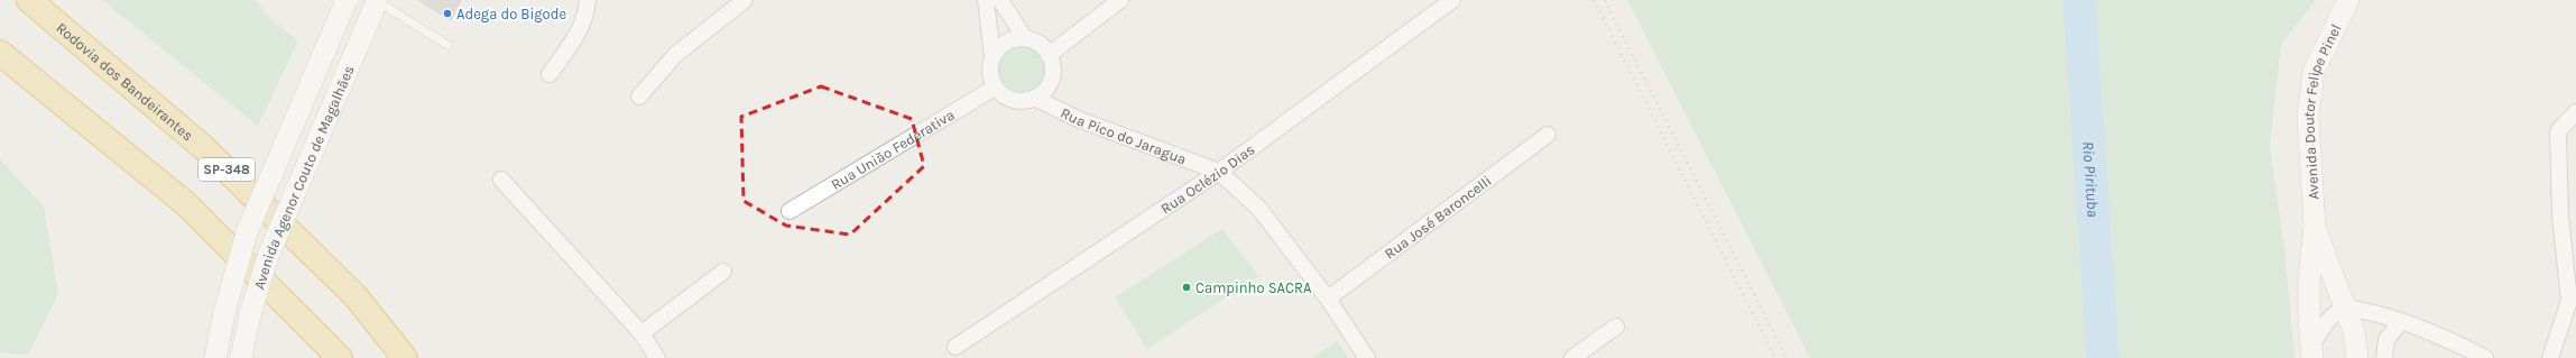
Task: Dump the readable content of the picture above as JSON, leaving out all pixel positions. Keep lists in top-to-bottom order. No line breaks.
{"streets":{"highway":["Rodovia dos Bandeirantes","SP-348"],"street":["Avenida Doutor Felipe Pinel","Rua Pico do Jaragua","Rua União Federativa","Avenida Agenor Couto de Magalhães","Rua Oclézio Dias","Rua José Baroncelli"]},"crossings":[["Rua Pico do Jaragua","Rua União Federativa"],["Rua Pico do Jaragua","Rua Oclézio Dias"],["Rua Pico do Jaragua","Rua José Baroncelli"]],"water":["Rio Pirituba"],"places":["Adega do Bigode","Campinho SACRA"]}
